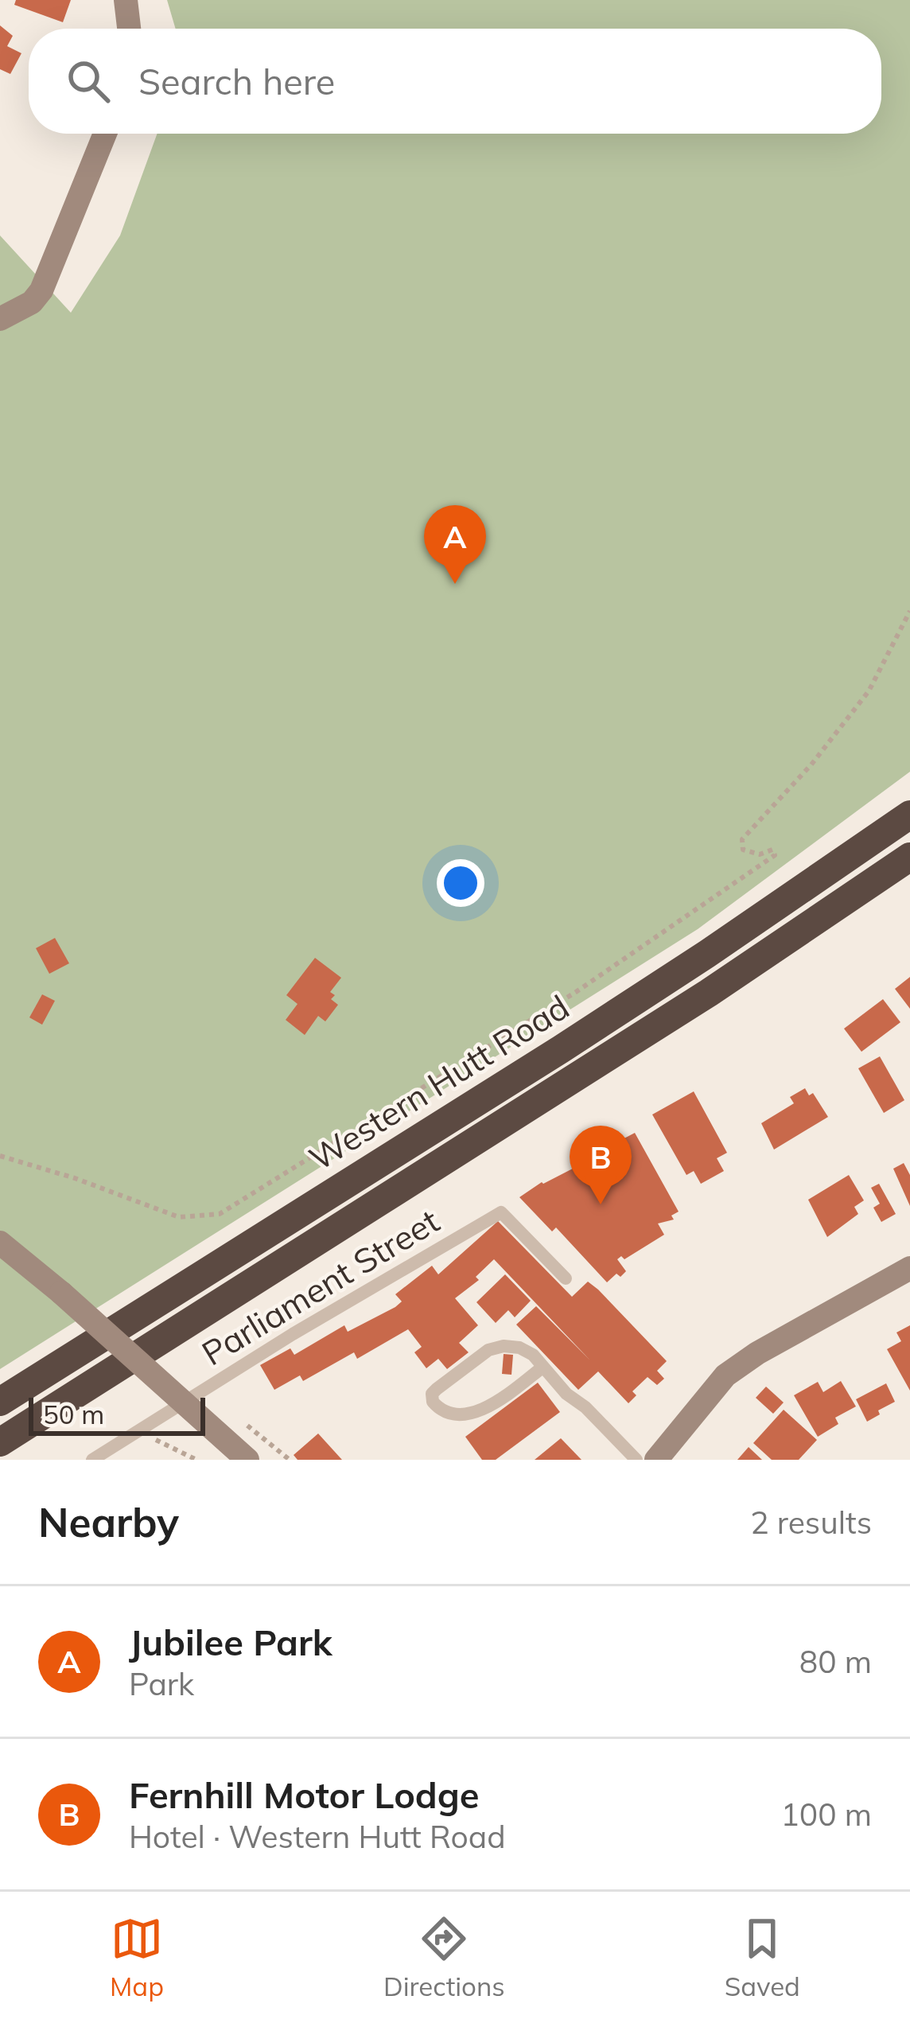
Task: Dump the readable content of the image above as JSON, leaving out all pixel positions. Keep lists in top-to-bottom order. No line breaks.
{"streets":{"highway":["Western Hutt Road"],"lane":["Parliament Street"]},"scale_bar":"50 m","page":{"search":"Search here","pins":["A","B"],"scale":"50 m","heading":["Nearby","2 results"],"list":[{"mark":"A","name":"Jubilee Park","note":"Park","value":"80 m"},{"mark":"B","name":"Fernhill Motor Lodge","note":"Hotel · Western Hutt Road","value":"100 m"}],"nav":["Map","Directions","Saved"]}}
